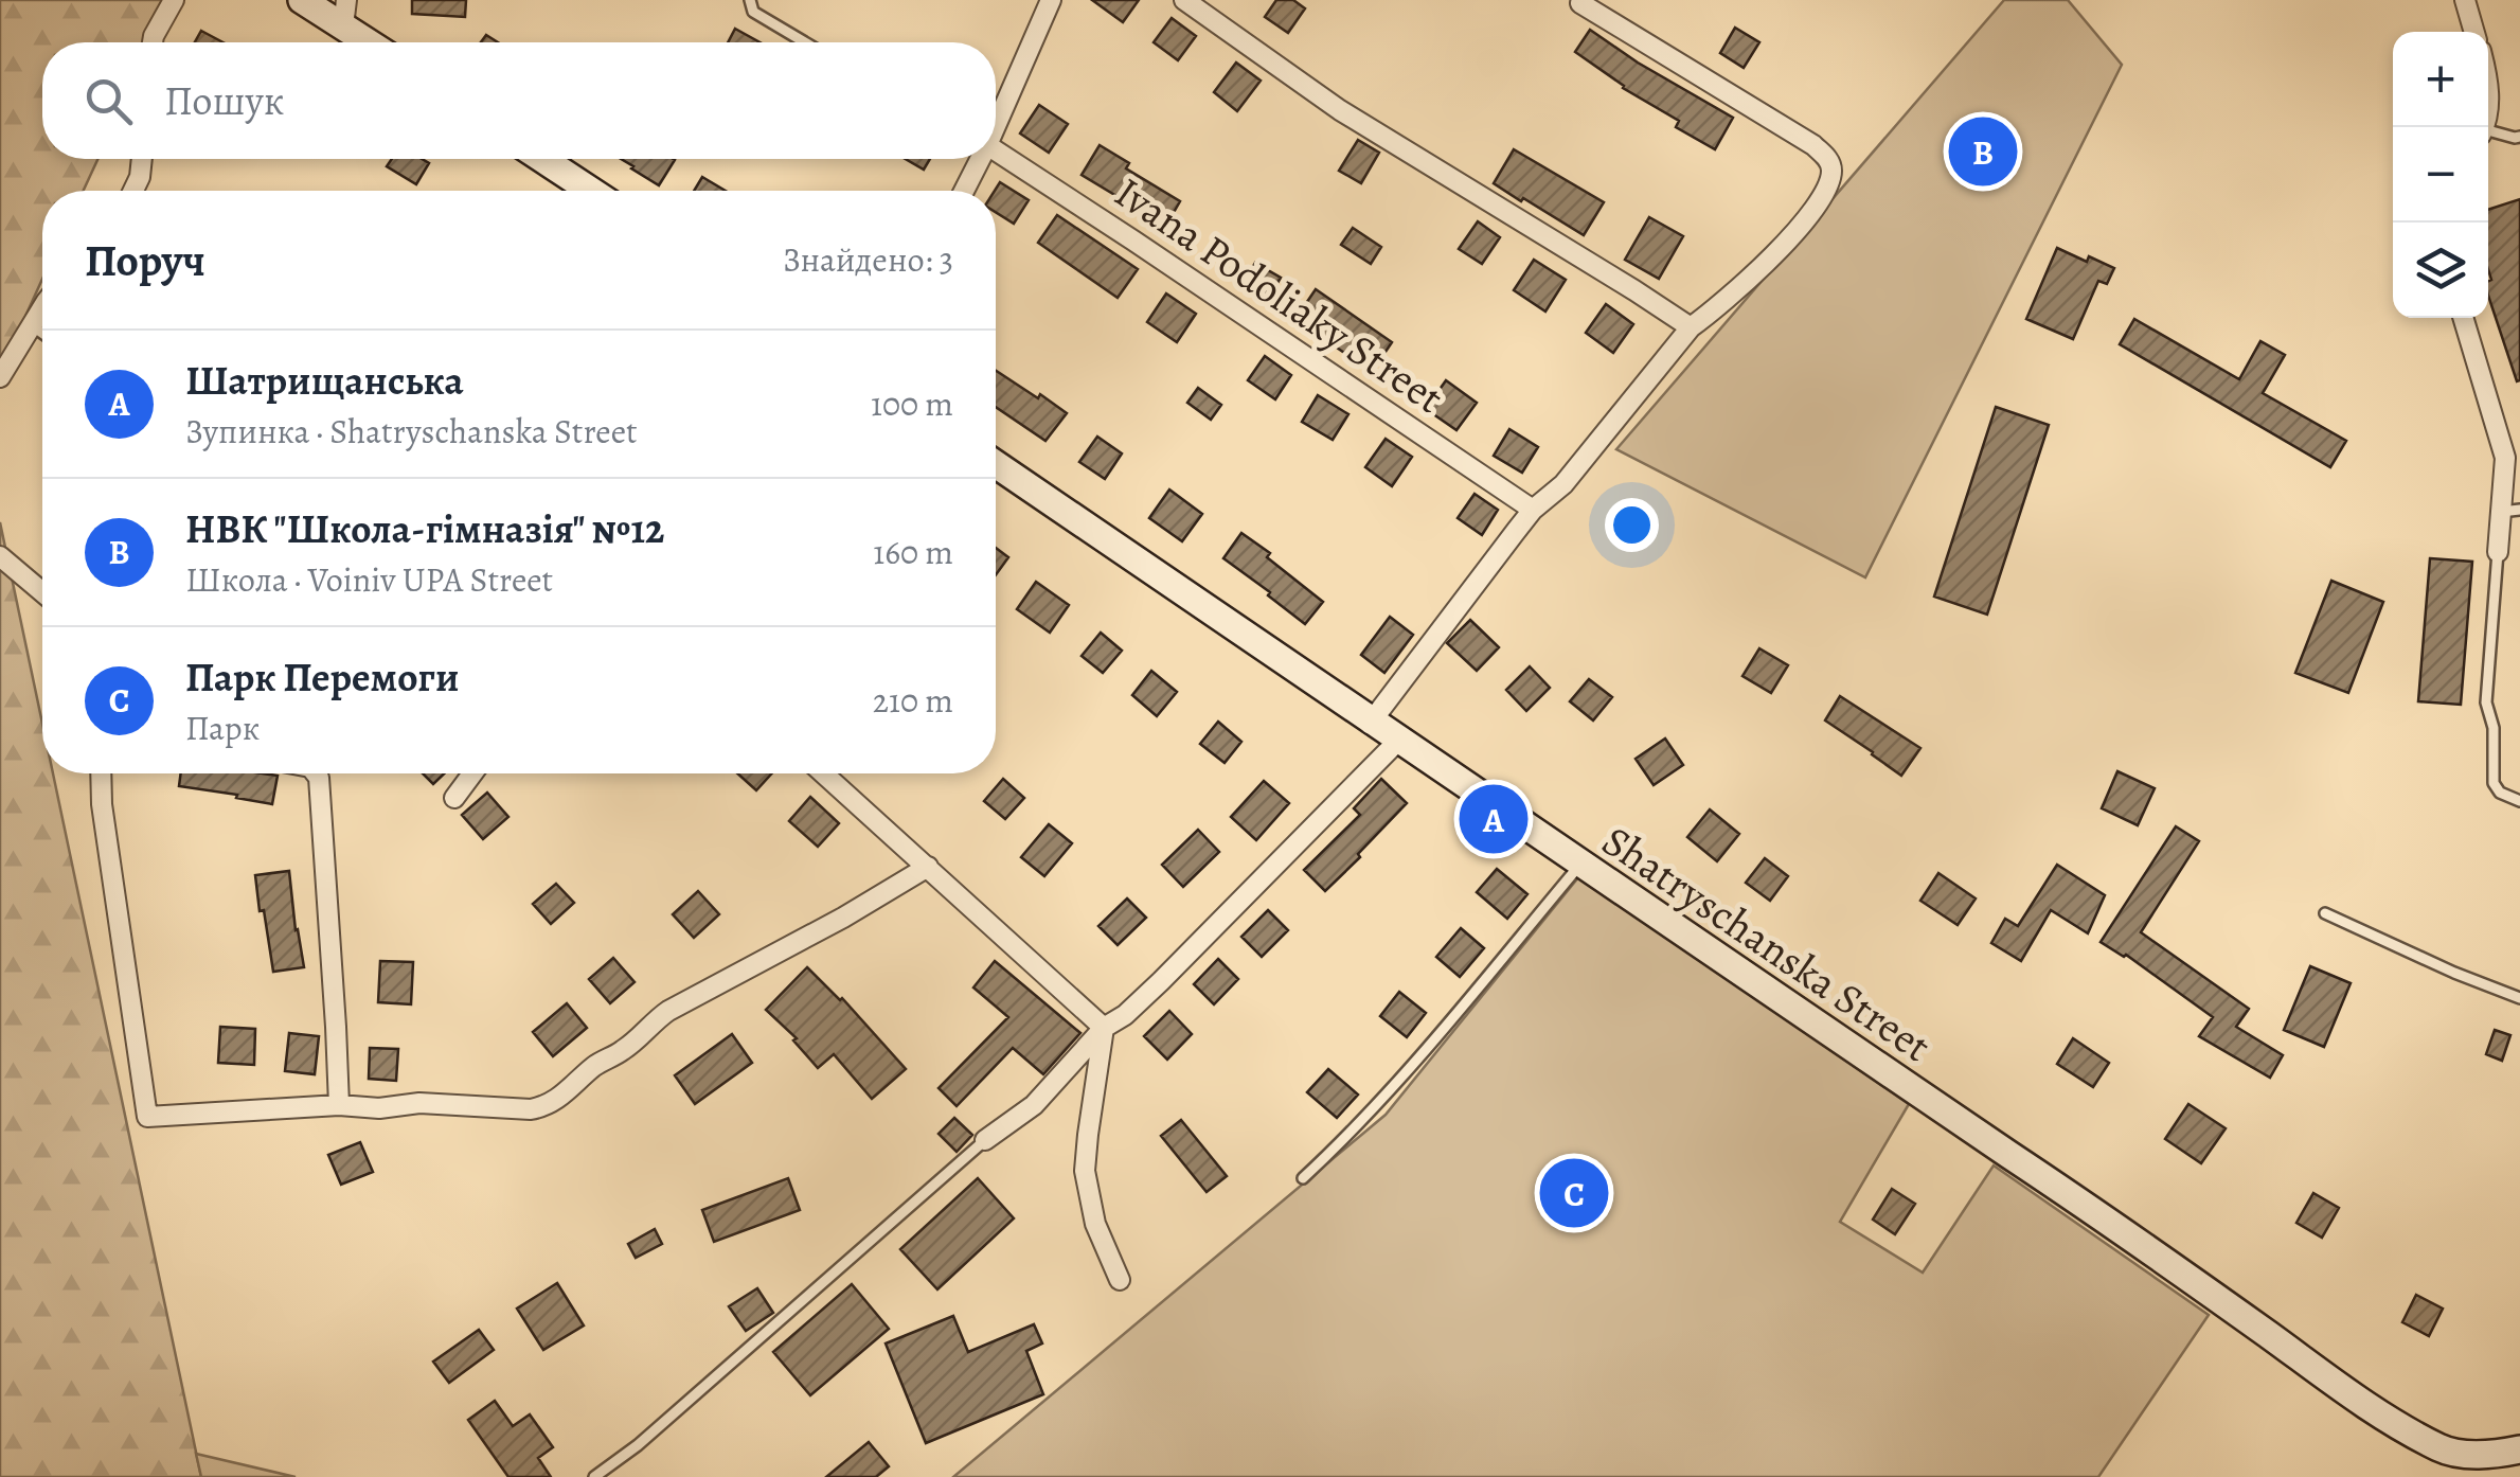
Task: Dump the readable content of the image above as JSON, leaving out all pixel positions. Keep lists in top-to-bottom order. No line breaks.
{"streets":{"street":["Ivana Podoliaky Street","Shatryschanska Street"]},"page":{"map_buttons":["+","−"],"search":"Пошук","pins":["B","A","C"],"heading":["Поруч","Знайдено: 3"],"list":[{"mark":"A","name":"Шатрищанська","note":"Зупинка · Shatryschanska Street","value":"100 m"},{"mark":"B","name":"НВК \"Школа-гімназія\" №12","note":"Школа · Voiniv UPA Street","value":"160 m"},{"mark":"C","name":"Парк Перемоги","note":"Парк","value":"210 m"}]}}
